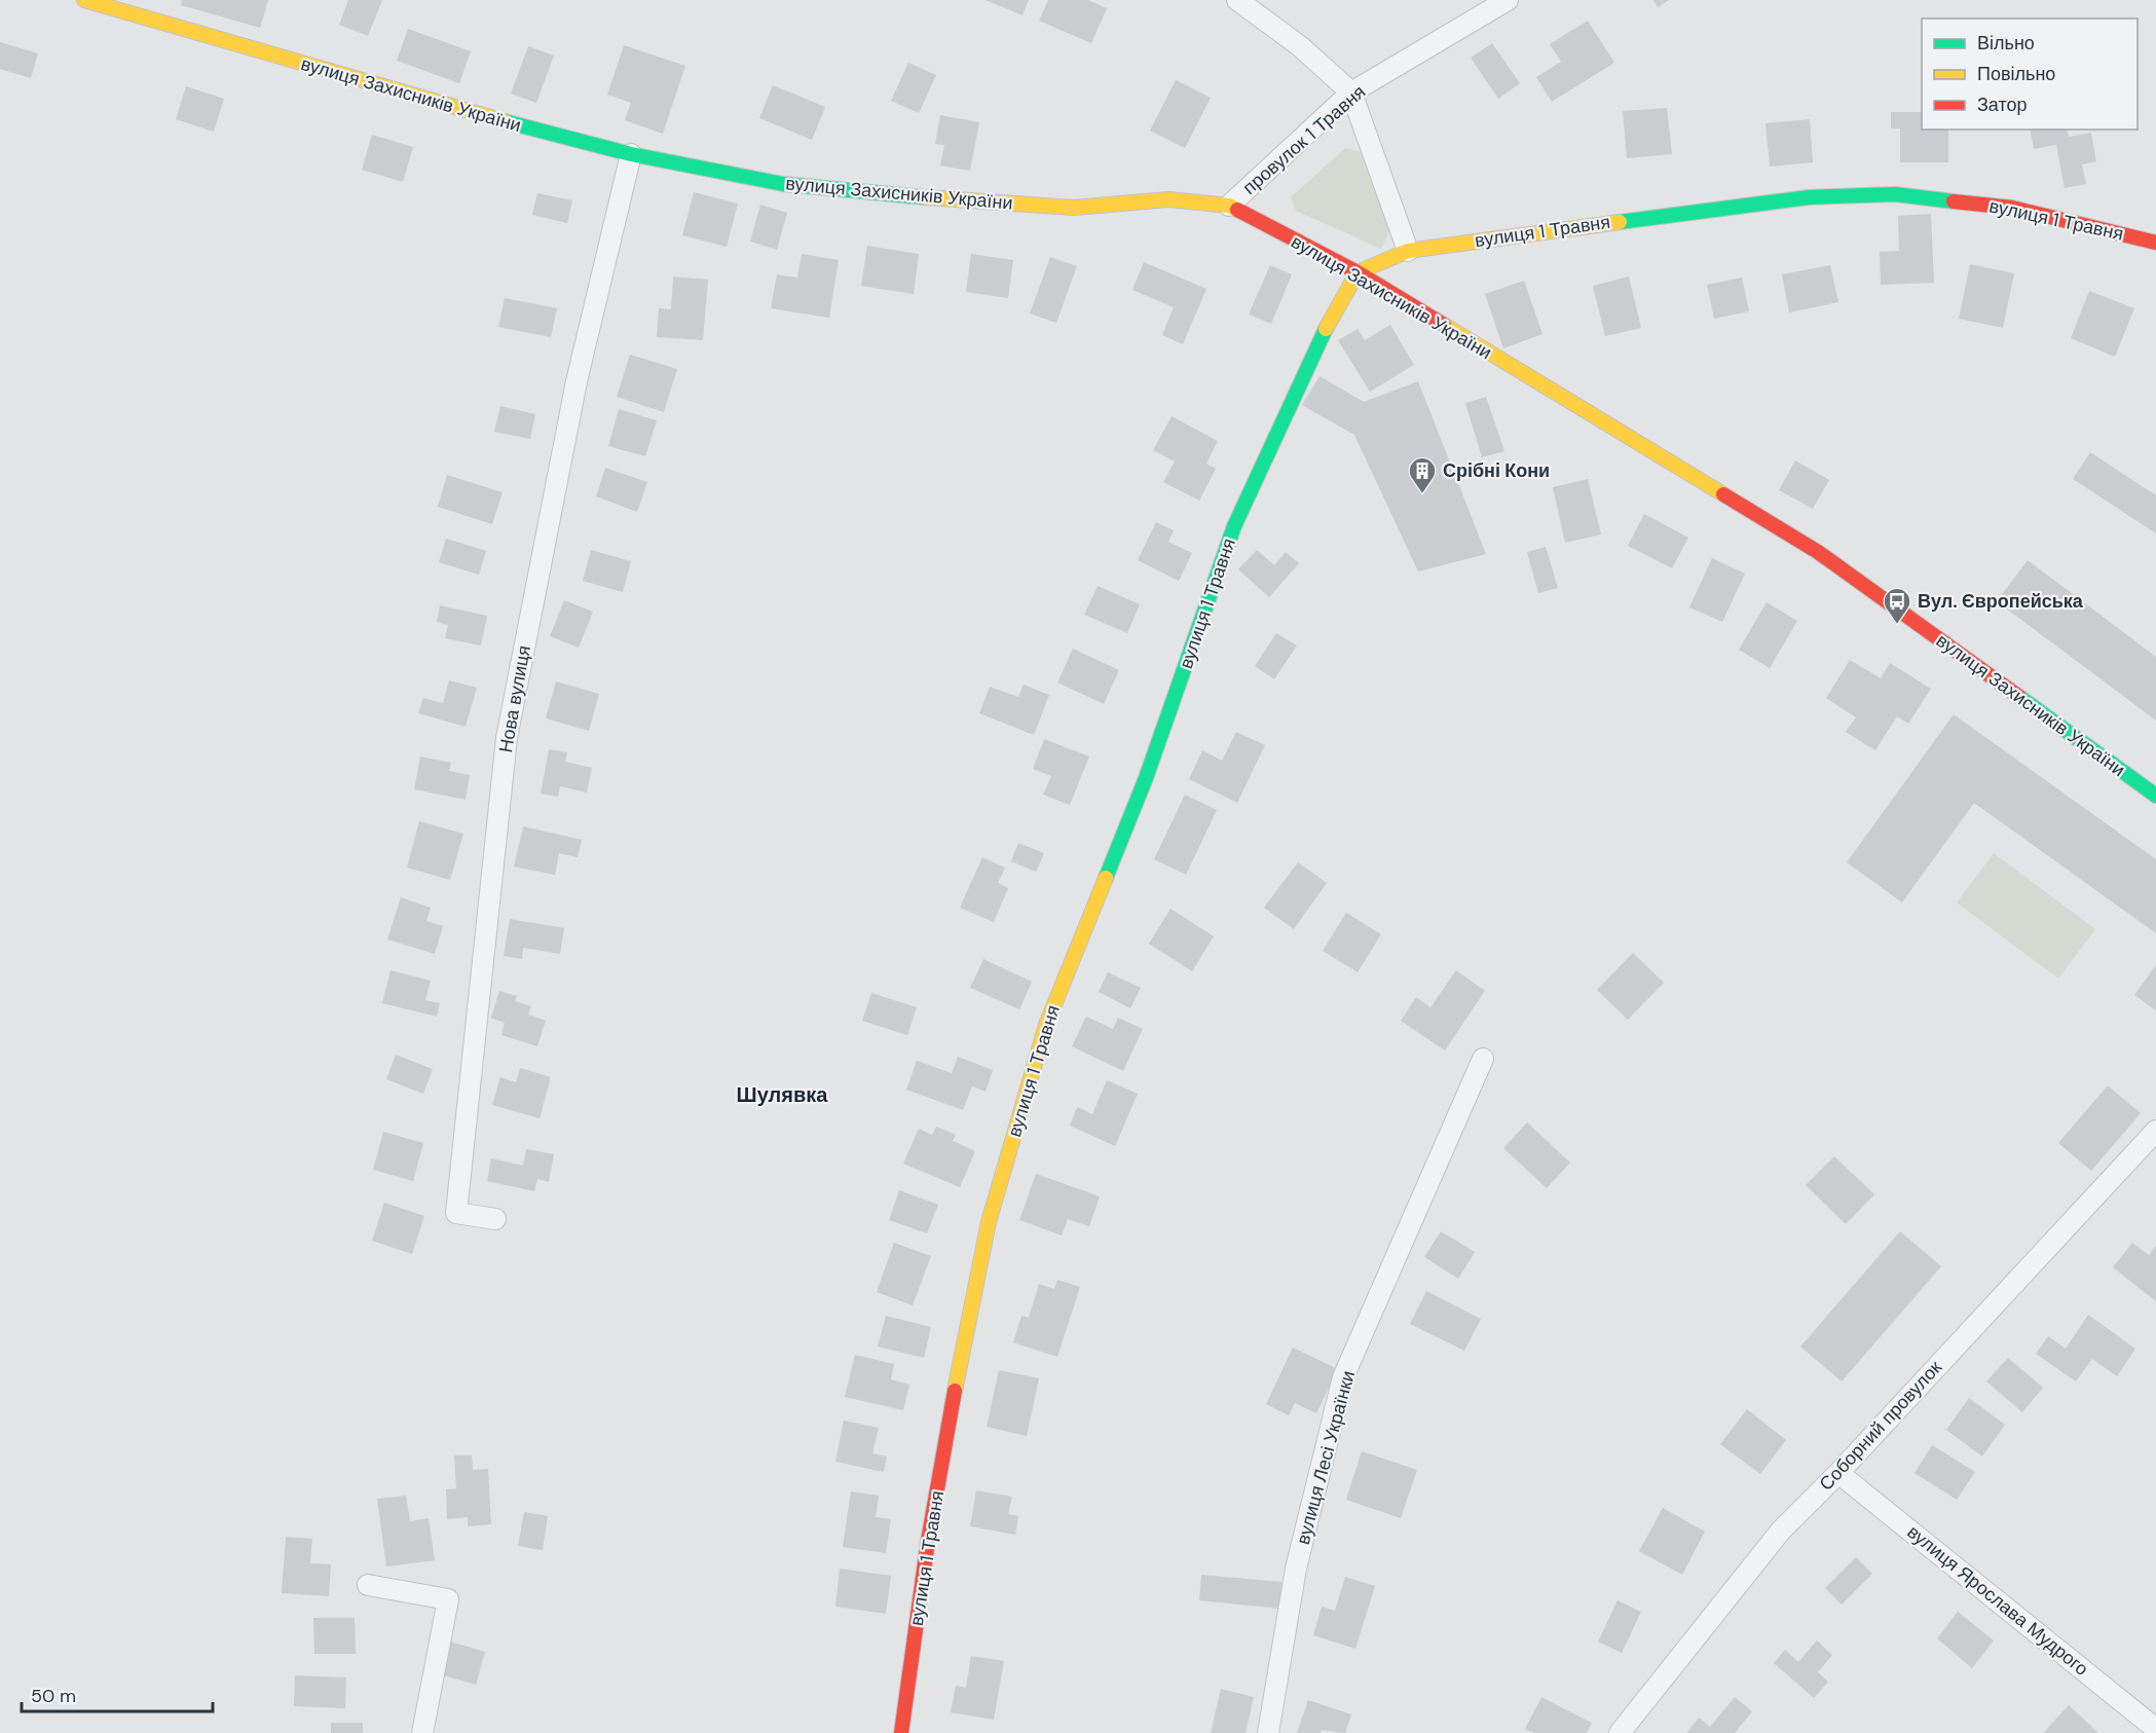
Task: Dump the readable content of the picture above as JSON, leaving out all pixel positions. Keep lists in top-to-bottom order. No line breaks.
{"streets":{"street":["вулиця Захисників України","провулок 1 Травня","вулиця 1 Травня","Нова вулиця","Соборний провулок","вулиця Лесі Українки","вулиця Ярослава Мудрого"]},"crossings":[["вулиця Захисників України","провулок 1 Травня"],["вулиця Захисників України","вулиця 1 Травня"],["вулиця Захисників України","Нова вулиця"],["Соборний провулок","вулиця Ярослава Мудрого"]],"districts":["Шулявка"],"places":{"building":["Срібні Кони"],"bus stop":["Вул. Європейська"]},"legend":["Вільно","Повільно","Затор"],"scale_bar":"50 m"}
